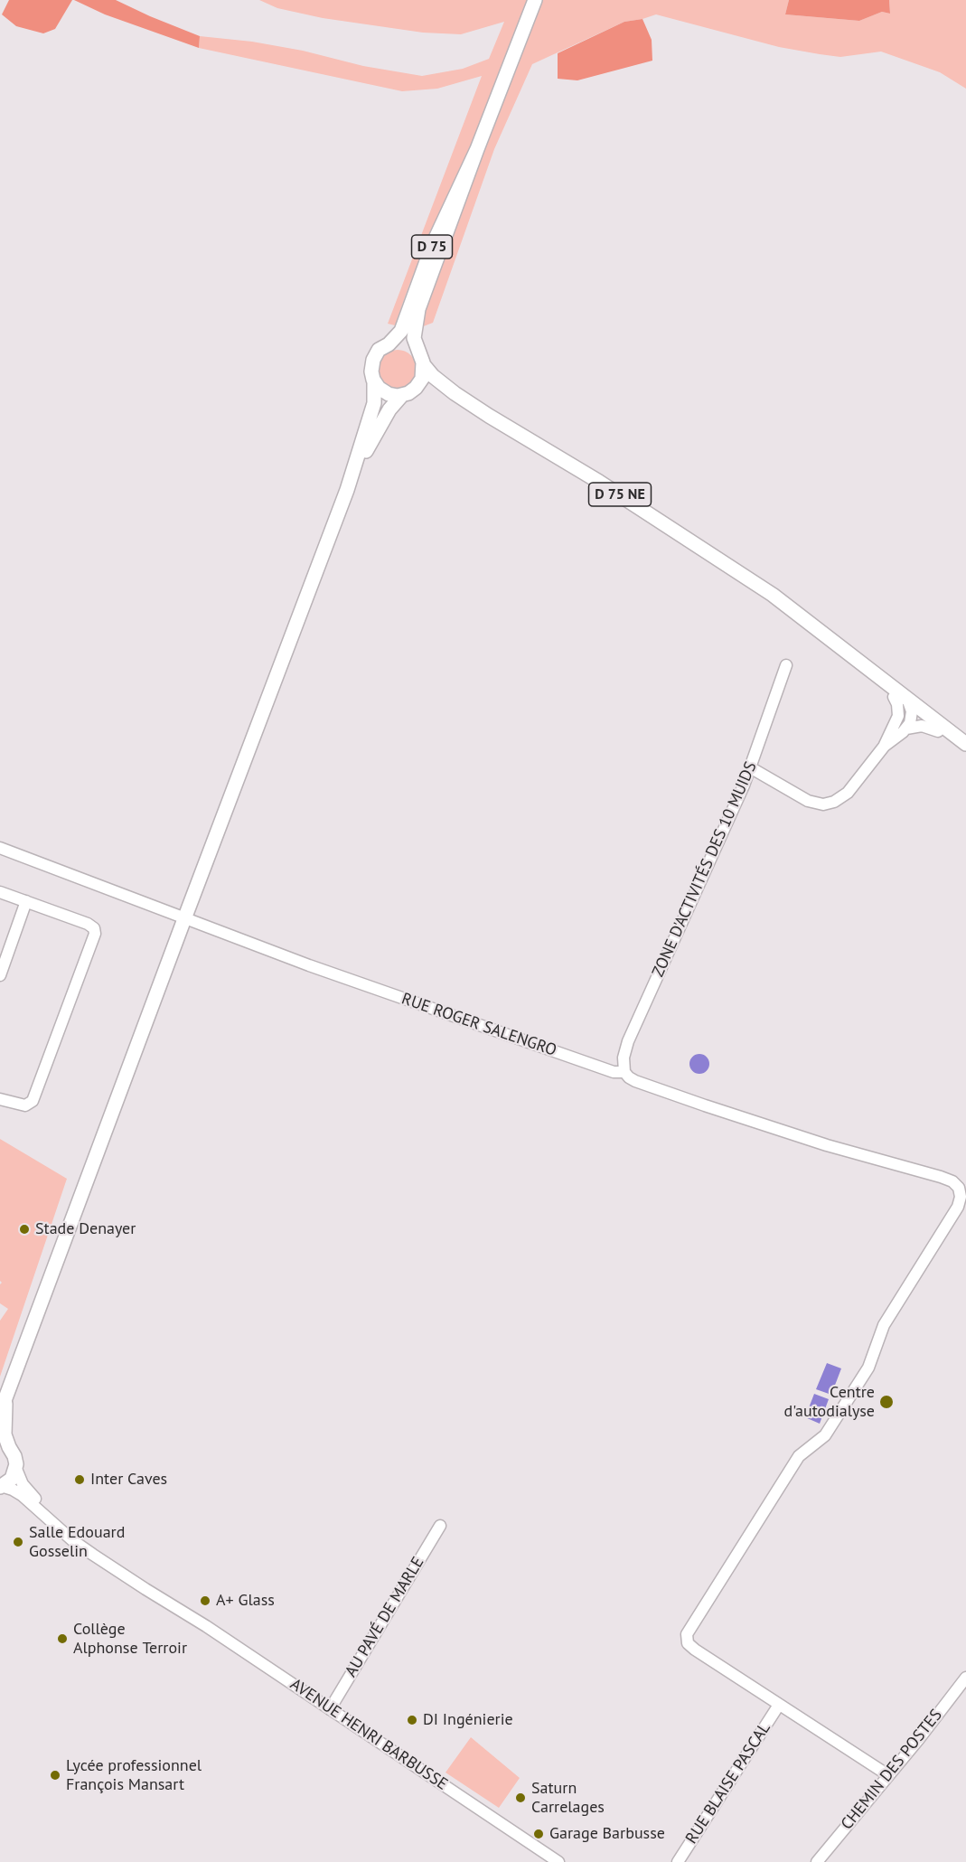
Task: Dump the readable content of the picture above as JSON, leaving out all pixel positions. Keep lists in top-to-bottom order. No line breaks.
{"streets":{"main road":["D 75","D 75 NE"],"street":["ZONE D'ACTIVITÉS DES 10 MUIDS","RUE ROGER SALENGRO","AU PAVÉ DE MARLE","AVENUE HENRI BARBUSSE","CHEMIN DES POSTES","RUE BLAISE PASCAL"]},"crossings":[["D 75","D 75 NE"],["ZONE D'ACTIVITÉS DES 10 MUIDS","RUE ROGER SALENGRO"],["RUE ROGER SALENGRO","RUE BLAISE PASCAL"],["AU PAVÉ DE MARLE","AVENUE HENRI BARBUSSE"]],"places":["Stade Denayer","Centre d'autodialyse","Inter Caves","Salle Edouard Gosselin","A+ Glass","Collège Alphonse Terroir","DI Ingénierie","Lycée professionnel François Mansart","Saturn Carrelages","Garage Barbusse"]}
